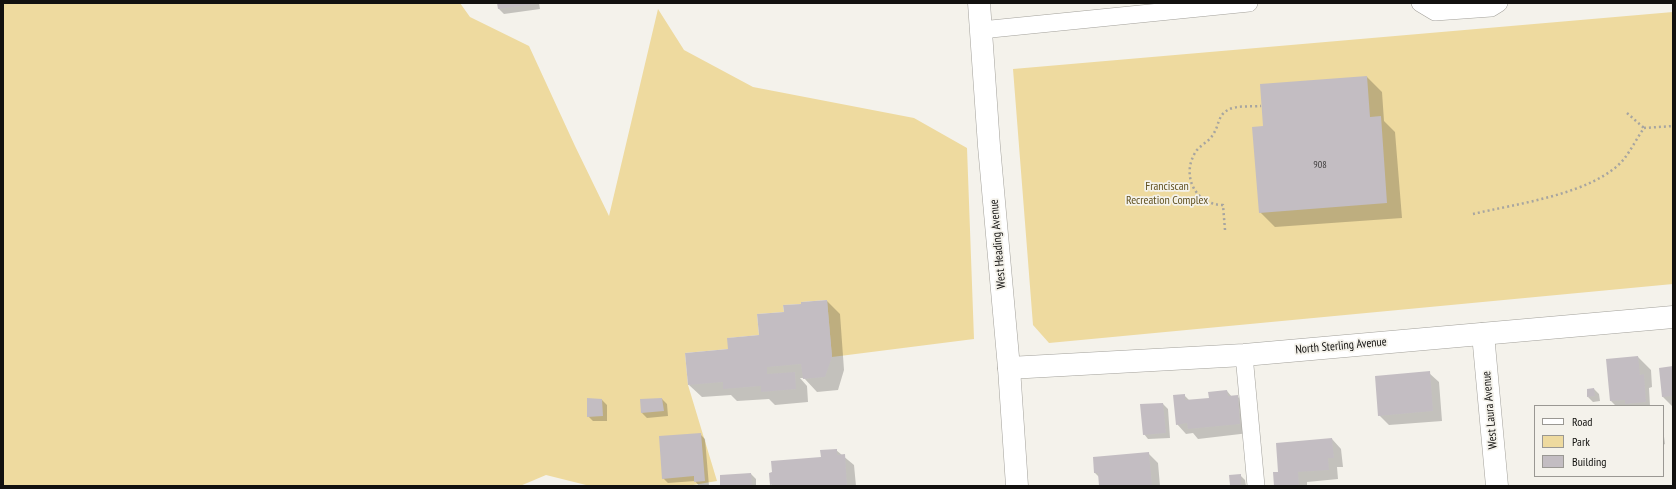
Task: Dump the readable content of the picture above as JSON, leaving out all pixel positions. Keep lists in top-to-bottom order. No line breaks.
{"streets":{"street":["West Heading Avenue","North Sterling Avenue","West Laura Avenue"]},"crossings":[["West Heading Avenue","North Sterling Avenue"],["North Sterling Avenue","West Laura Avenue"]],"parks":["Franciscan Recreation Complex"],"house_numbers":["908"],"legend":["Road","Park","Building"]}
